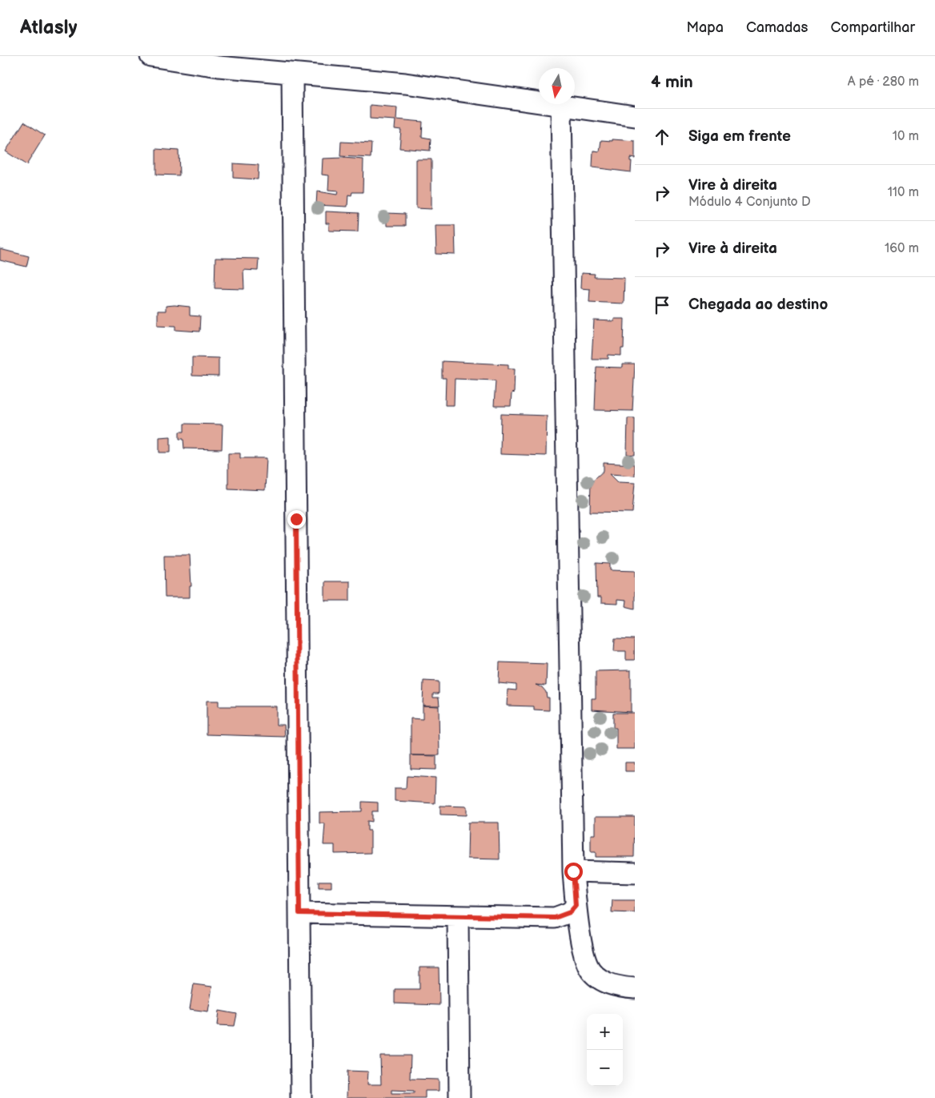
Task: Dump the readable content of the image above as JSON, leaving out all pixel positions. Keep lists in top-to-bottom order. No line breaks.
{"north":"bottom","page":{"header":"Atlasly","nav":["Mapa","Camadas","Compartilhar"],"heading":["4 min","A pé · 280 m"],"list":[["Siga em frente","10 m"],["Vire à direita","Módulo 4 Conjunto D","110 m"],["Vire à direita","160 m"],"Chegada ao destino"],"map_buttons":["+","−"]}}
